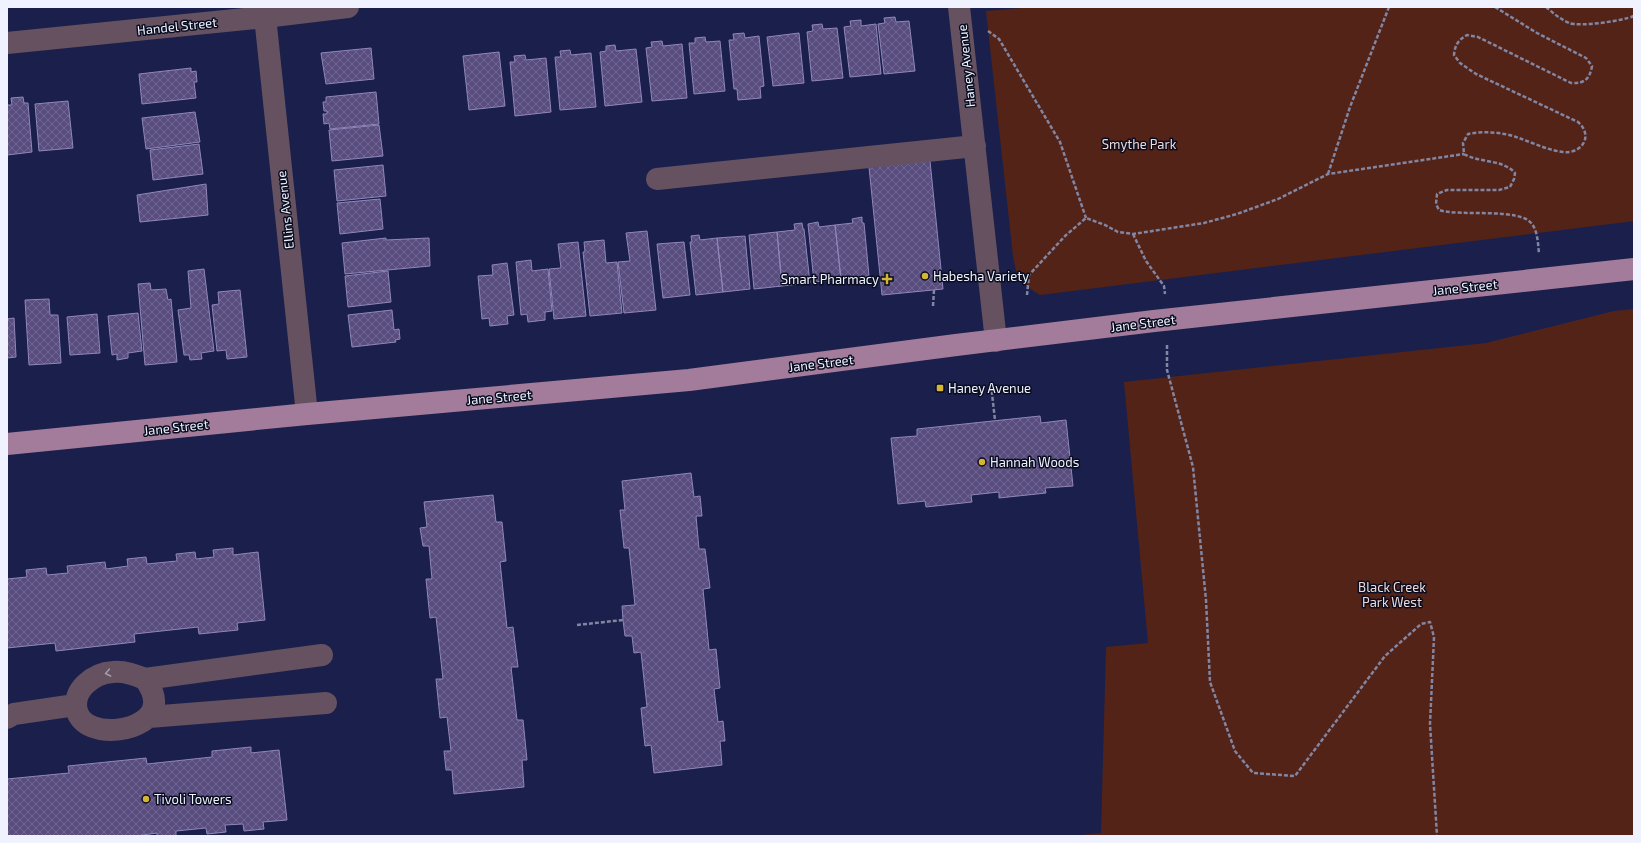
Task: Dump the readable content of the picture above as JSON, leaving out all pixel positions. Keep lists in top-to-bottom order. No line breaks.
{"streets":{"main road":["Jane Street"],"street":["Handel Street","Haney Avenue","Ellins Avenue"]},"crossings":[["Handel Street","Ellins Avenue"],["Haney Avenue","Jane Street"],["Ellins Avenue","Jane Street"]],"parks":["Smythe Park","Black Creek Park West"],"places":{"other":["Habesha Variety","Hannah Woods","Tivoli Towers"],"health":["Smart Pharmacy"],"transit":["Haney Avenue"]}}
